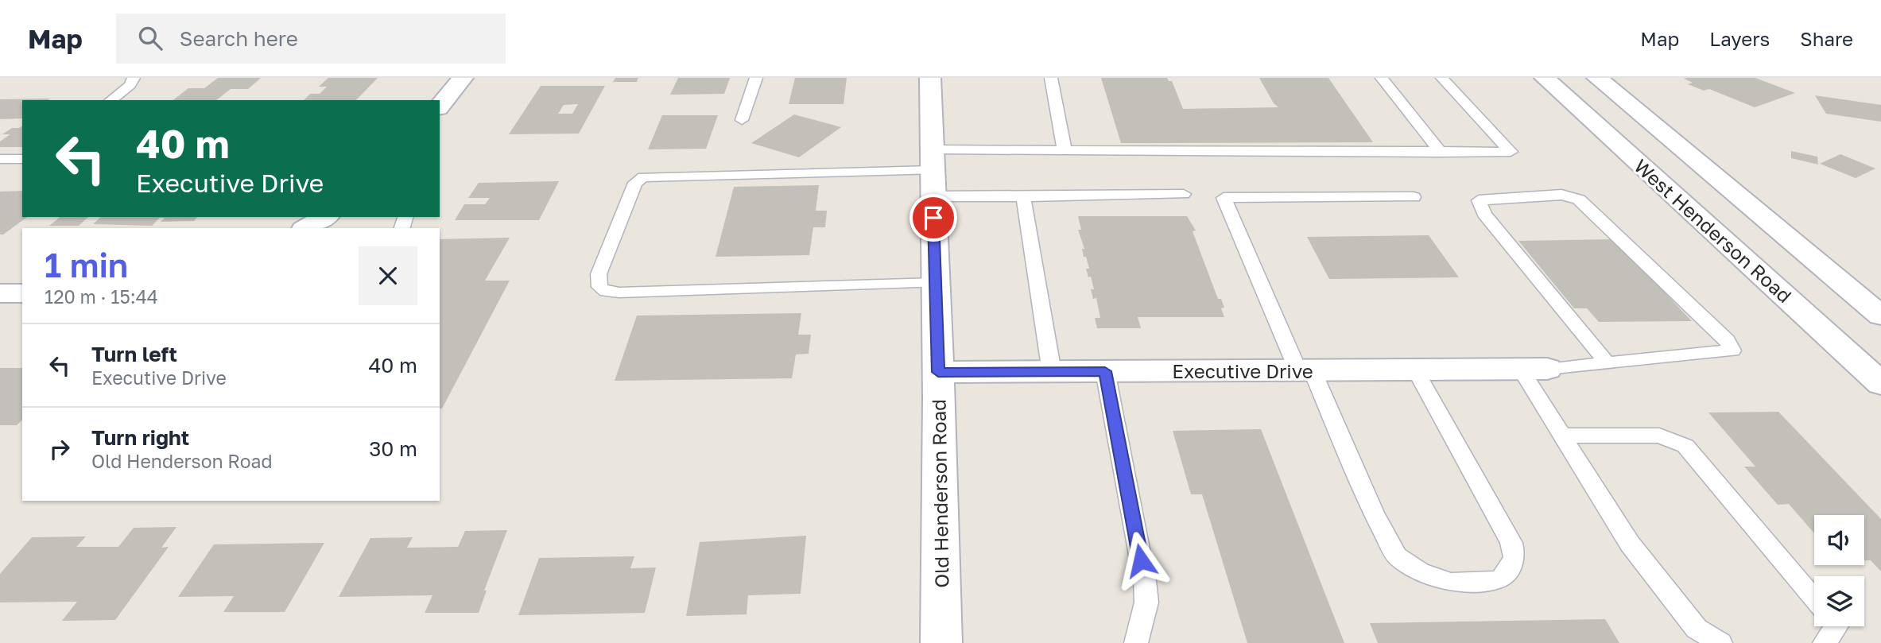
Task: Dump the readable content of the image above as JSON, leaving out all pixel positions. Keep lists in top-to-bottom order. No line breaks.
{"streets":{"street":["West Henderson Road","Executive Drive","Old Henderson Road"]},"crossings":[["Executive Drive","Old Henderson Road"]],"page":{"header":"Map","search":"Search here","nav":["Map","Layers","Share"],"turn":["40 m","Executive Drive"],"heading":["1 min","120 m · 15:44"],"list":[{"name":"Turn left","note":"Executive Drive","value":"40 m"},{"name":"Turn right","note":"Old Henderson Road","value":"30 m"}]}}
